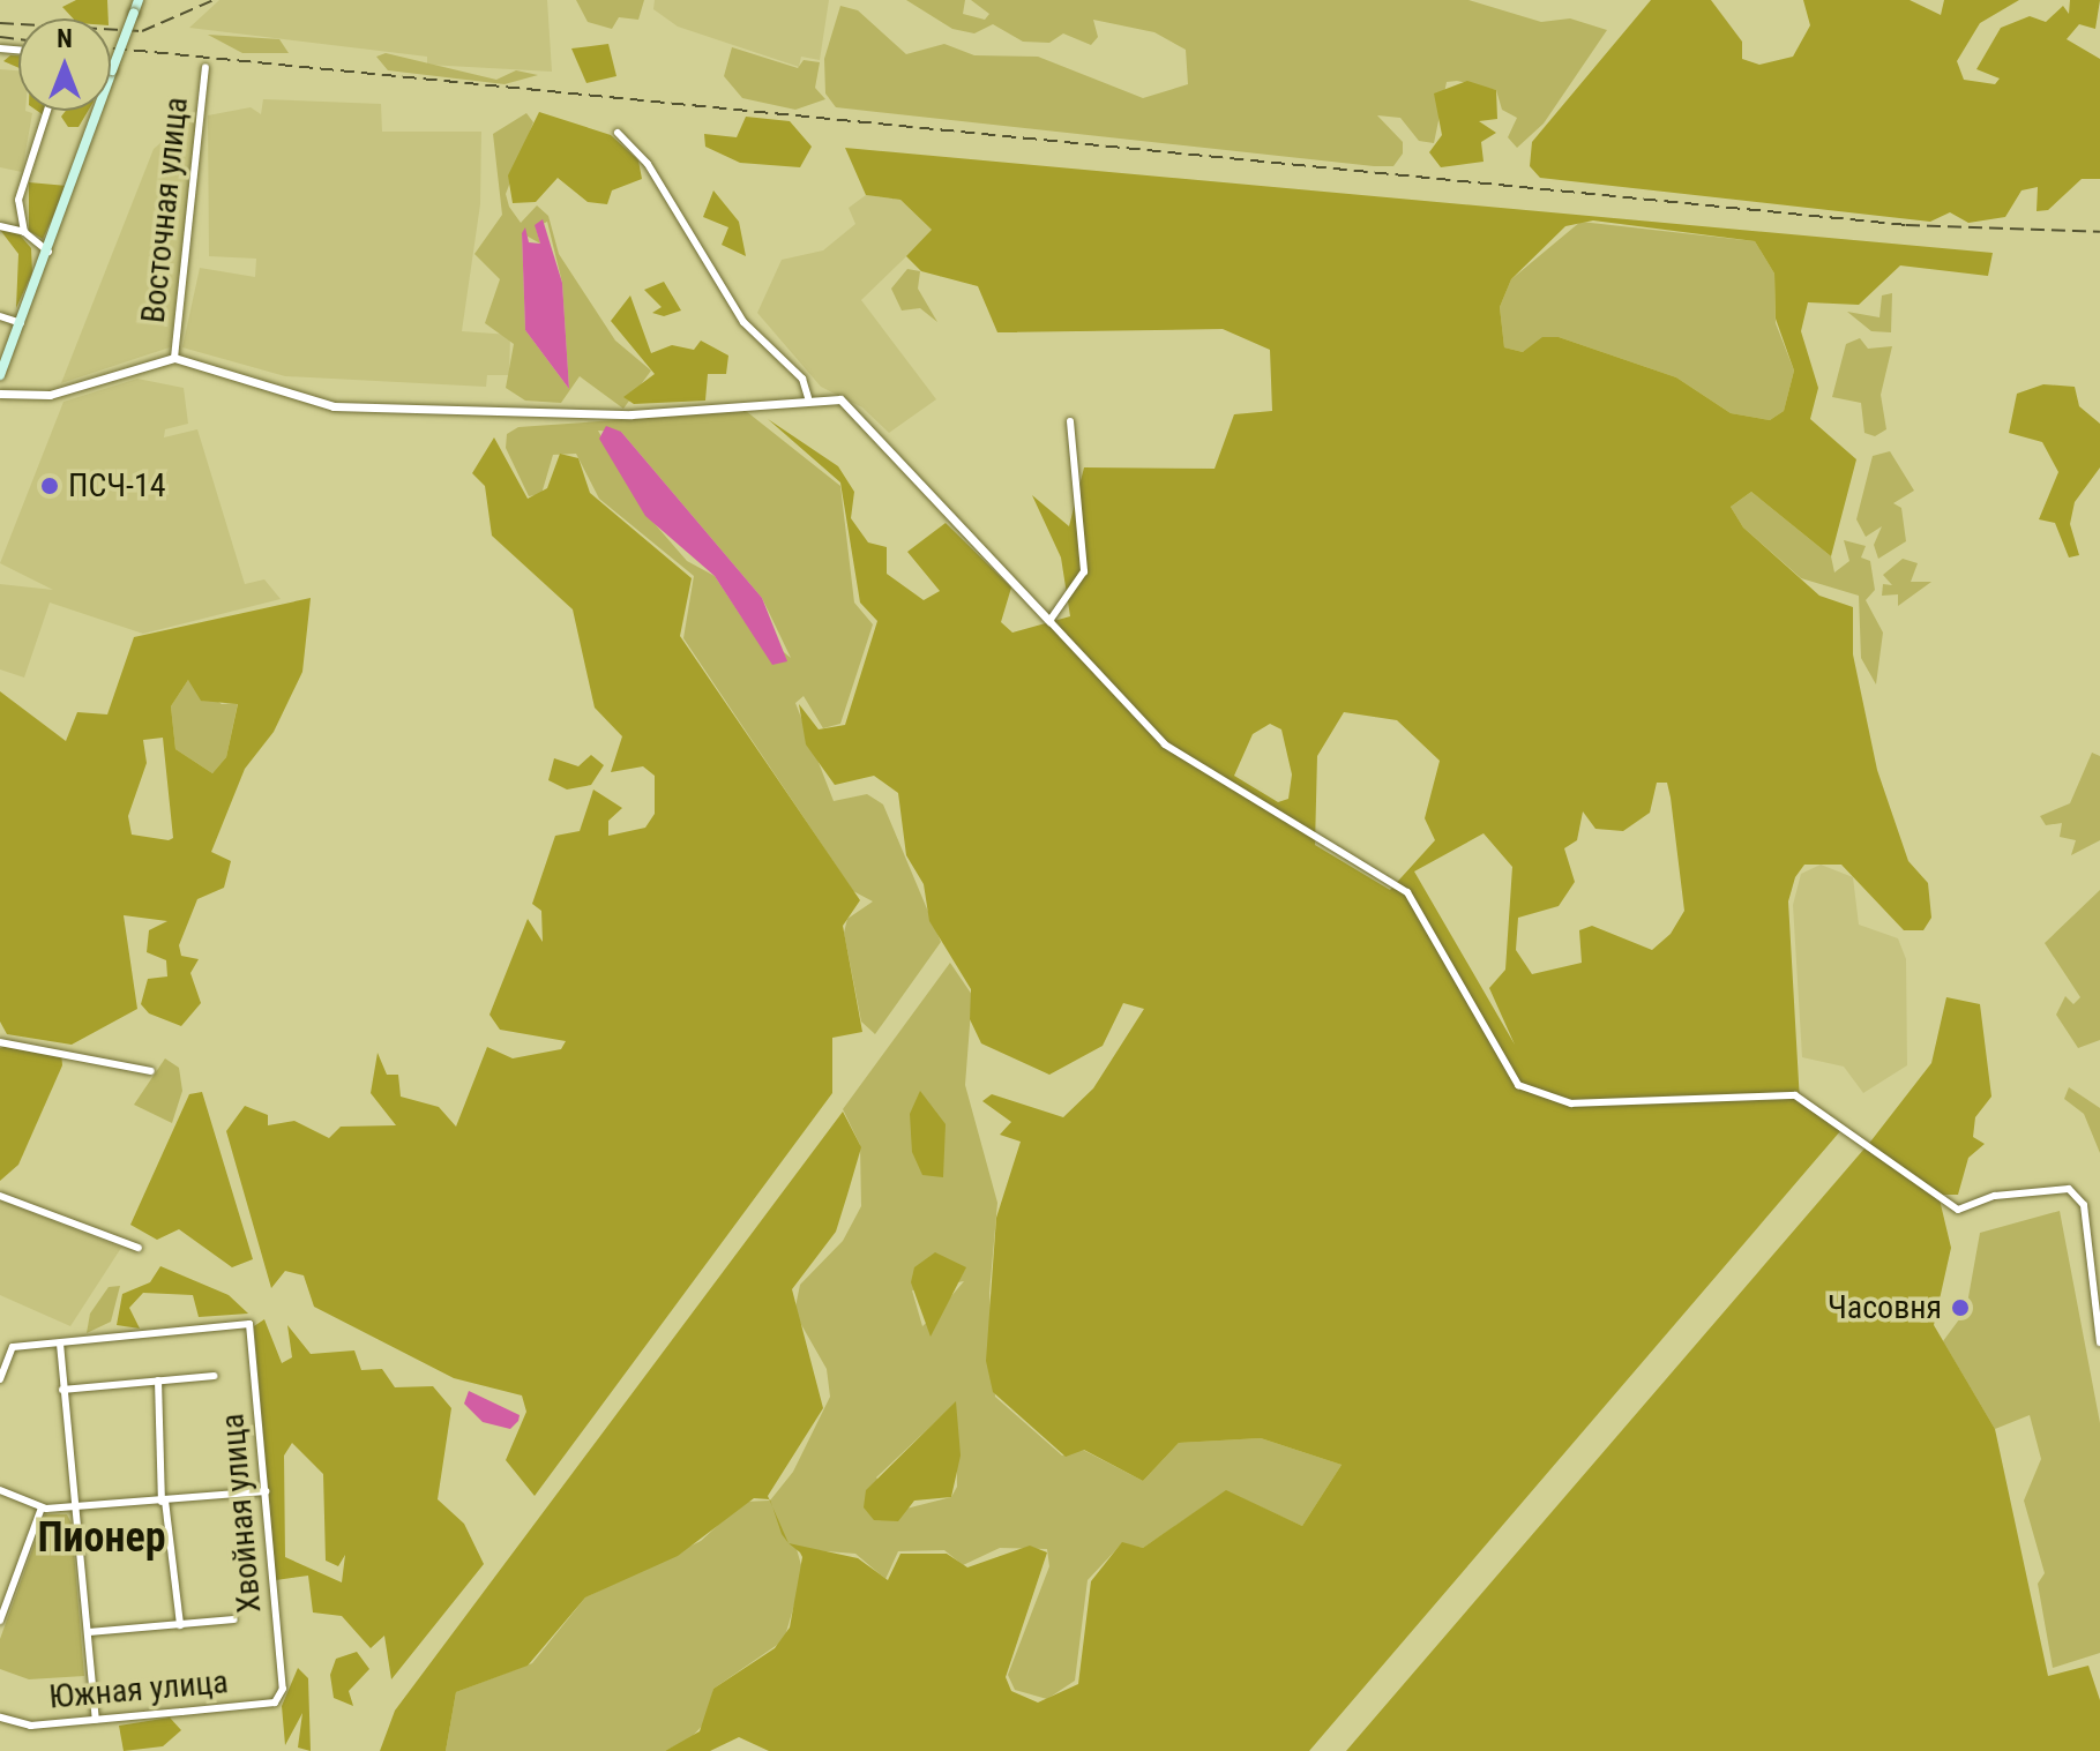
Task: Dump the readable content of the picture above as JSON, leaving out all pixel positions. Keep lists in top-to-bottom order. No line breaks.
{"streets":{"street":["Восточная улица","Хвойная улица","Южная улица"]},"crossings":[["Хвойная улица","Южная улица"]],"districts":["Пионер"],"places":["ПСЧ-14","Часовня"],"north":"top"}
